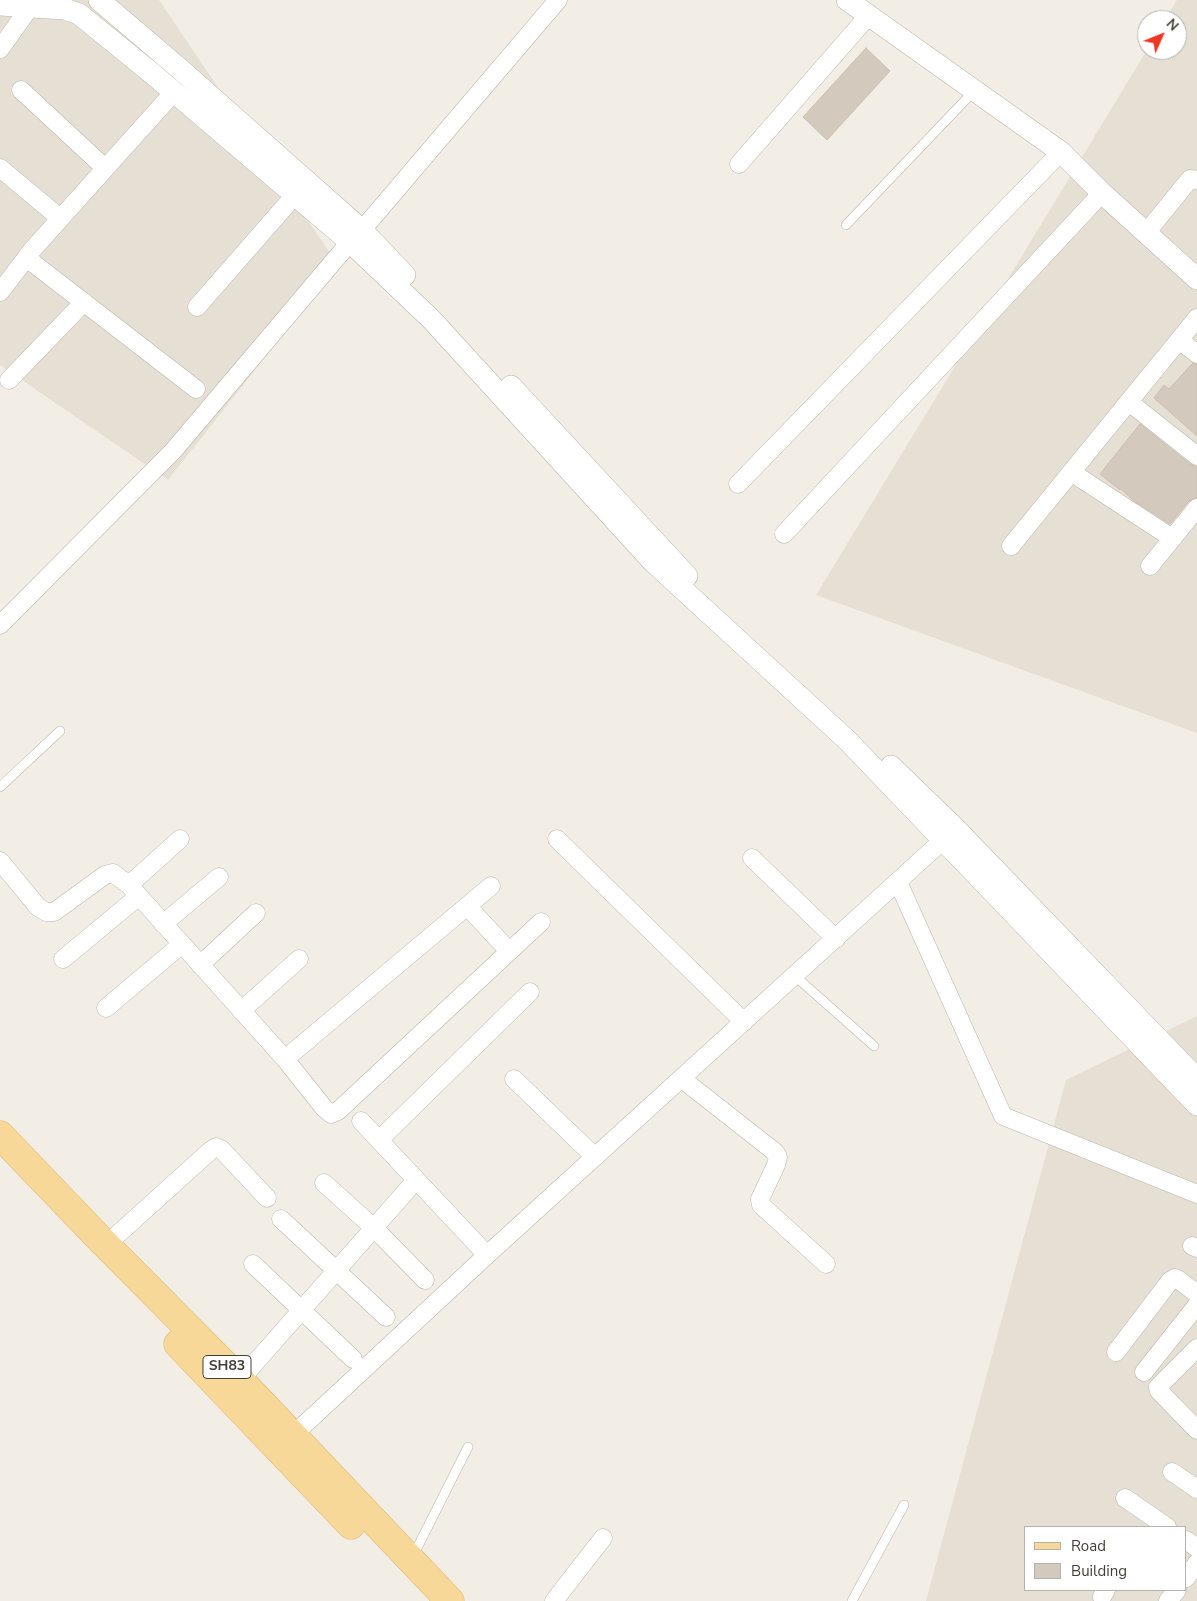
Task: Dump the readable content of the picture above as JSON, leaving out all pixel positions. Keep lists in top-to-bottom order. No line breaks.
{"streets":{"main road":["SH83"]},"legend":["Road","Building"],"north":"top right"}
